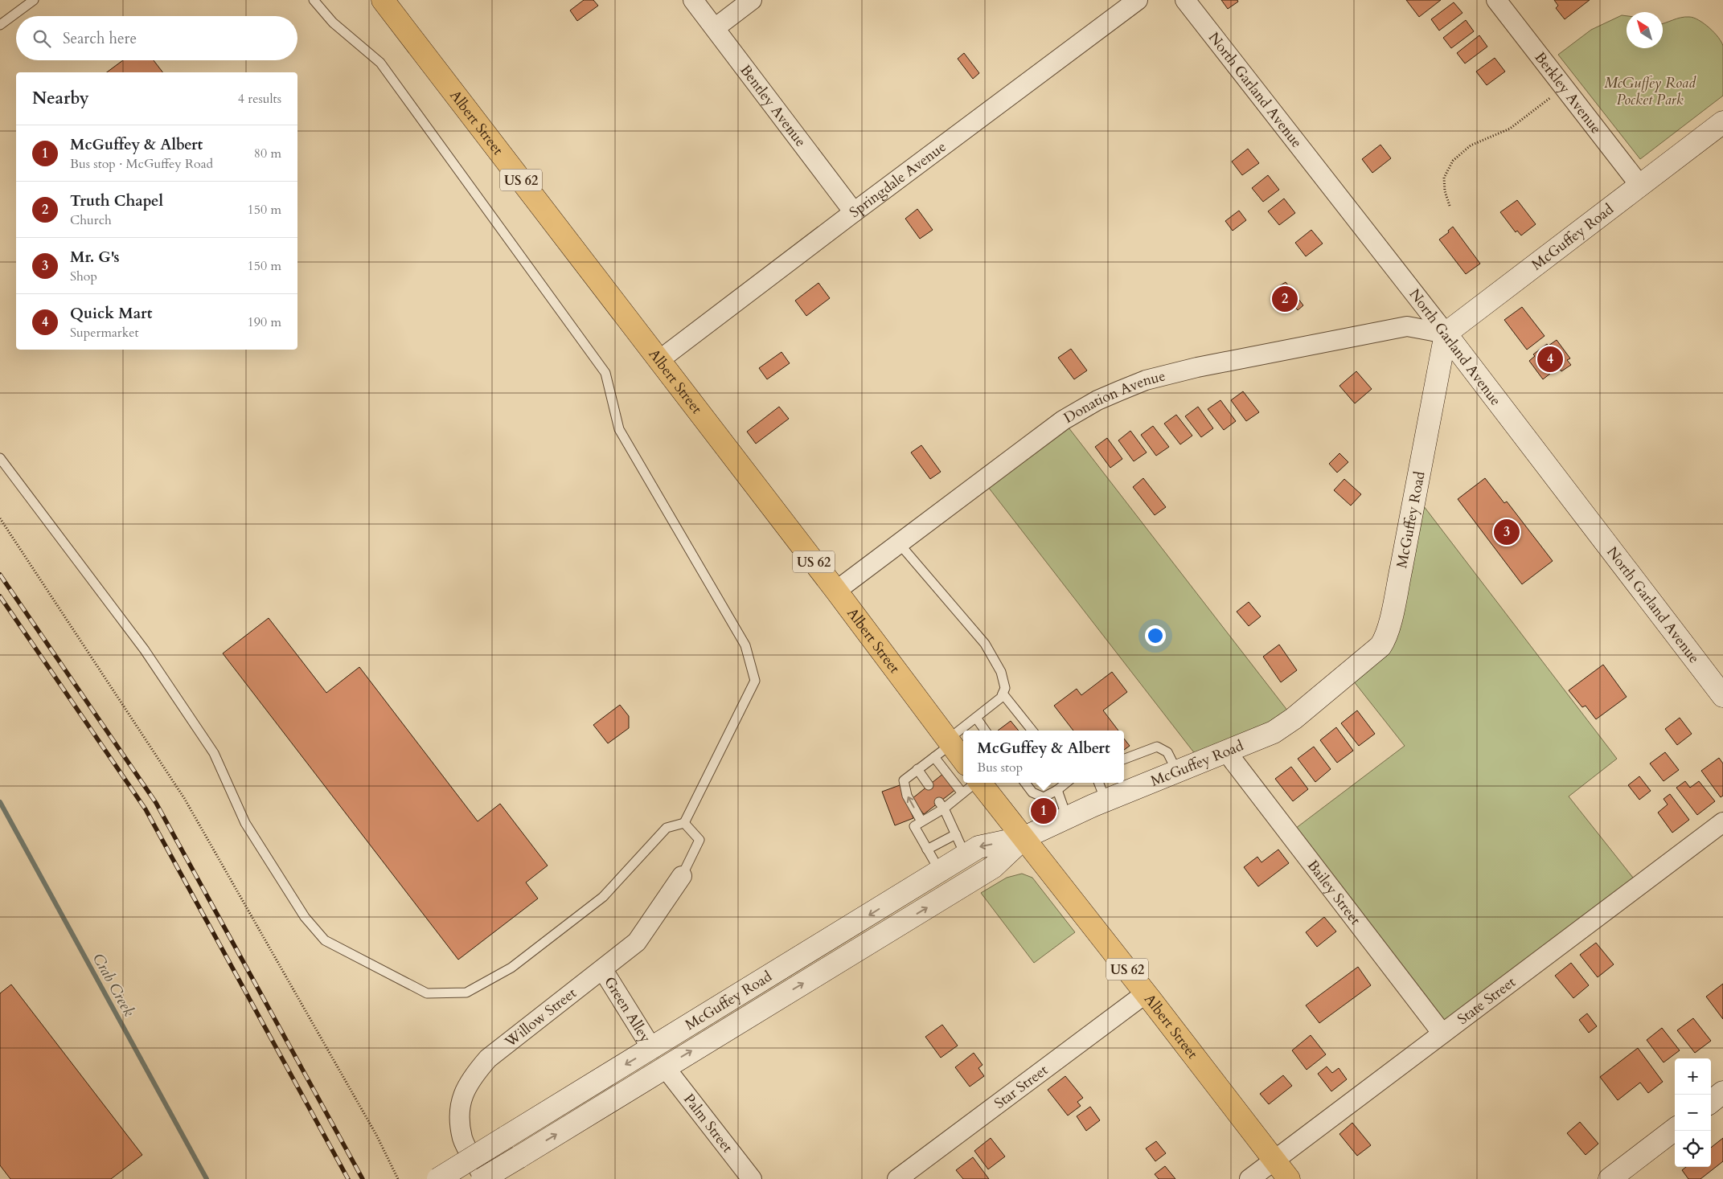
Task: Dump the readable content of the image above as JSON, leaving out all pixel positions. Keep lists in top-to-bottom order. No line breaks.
{"streets":{"main road":["Albert Street","US 62"],"street":["North Garland Avenue","Berkley Avenue","Bentley Avenue","Springdale Avenue","McGuffey Road","Donation Avenue","Bailey Street","State Street","Green Alley","Willow Street","Star Street","Palm Street"]},"crossings":[["North Garland Avenue","McGuffey Road"],["North Garland Avenue","Donation Avenue"],["Berkley Avenue","McGuffey Road"],["Bentley Avenue","Springdale Avenue"],["Albert Street","Springdale Avenue"],["Albert Street","McGuffey Road"],["Albert Street","Donation Avenue"],["Albert Street","State Street"],["Albert Street","Star Street"],["McGuffey Road","Donation Avenue"],["McGuffey Road","Bailey Street"],["McGuffey Road","Green Alley"],["McGuffey Road","Willow Street"],["McGuffey Road","Palm Street"],["Bailey Street","State Street"],["Green Alley","Willow Street"]],"water":["Crab Creek"],"parks":["McGuffey Road Pocket Park"],"north":"top left","page":{"search":"Search here","heading":["Nearby","4 results"],"list":[{"mark":"1","name":"McGuffey & Albert","note":"Bus stop · McGuffey Road","value":"80 m"},{"mark":"2","name":"Truth Chapel","note":"Church","value":"150 m"},{"mark":"3","name":"Mr. G's","note":"Shop","value":"150 m"},{"mark":"4","name":"Quick Mart","note":"Supermarket","value":"190 m"}],"pins":["2","4","3","1"],"popup":["McGuffey & Albert","Bus stop"],"map_buttons":["+","−"]}}
